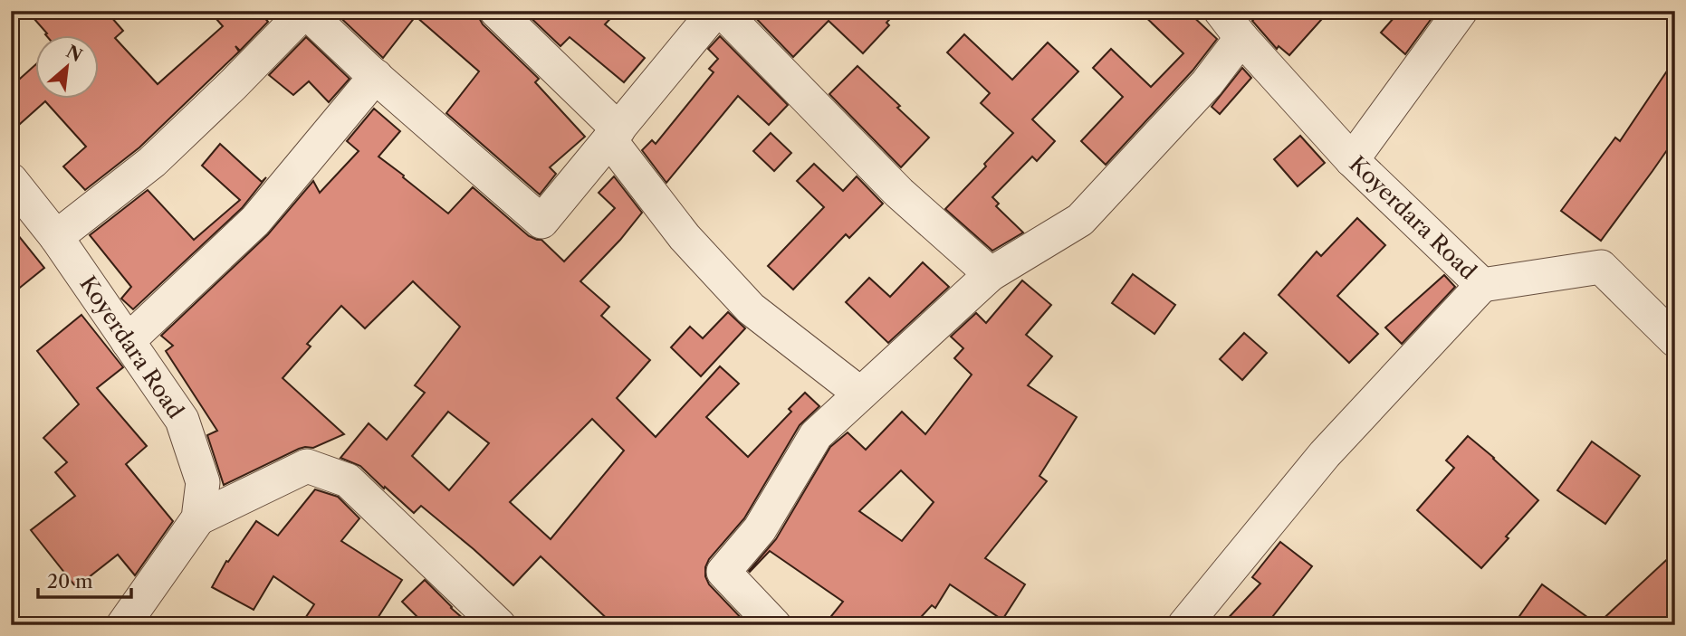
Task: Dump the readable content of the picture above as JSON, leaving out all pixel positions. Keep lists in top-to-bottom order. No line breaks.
{"streets":{"street":["Koyerdara Road"]},"scale_bar":"20 m","north":"top right"}
